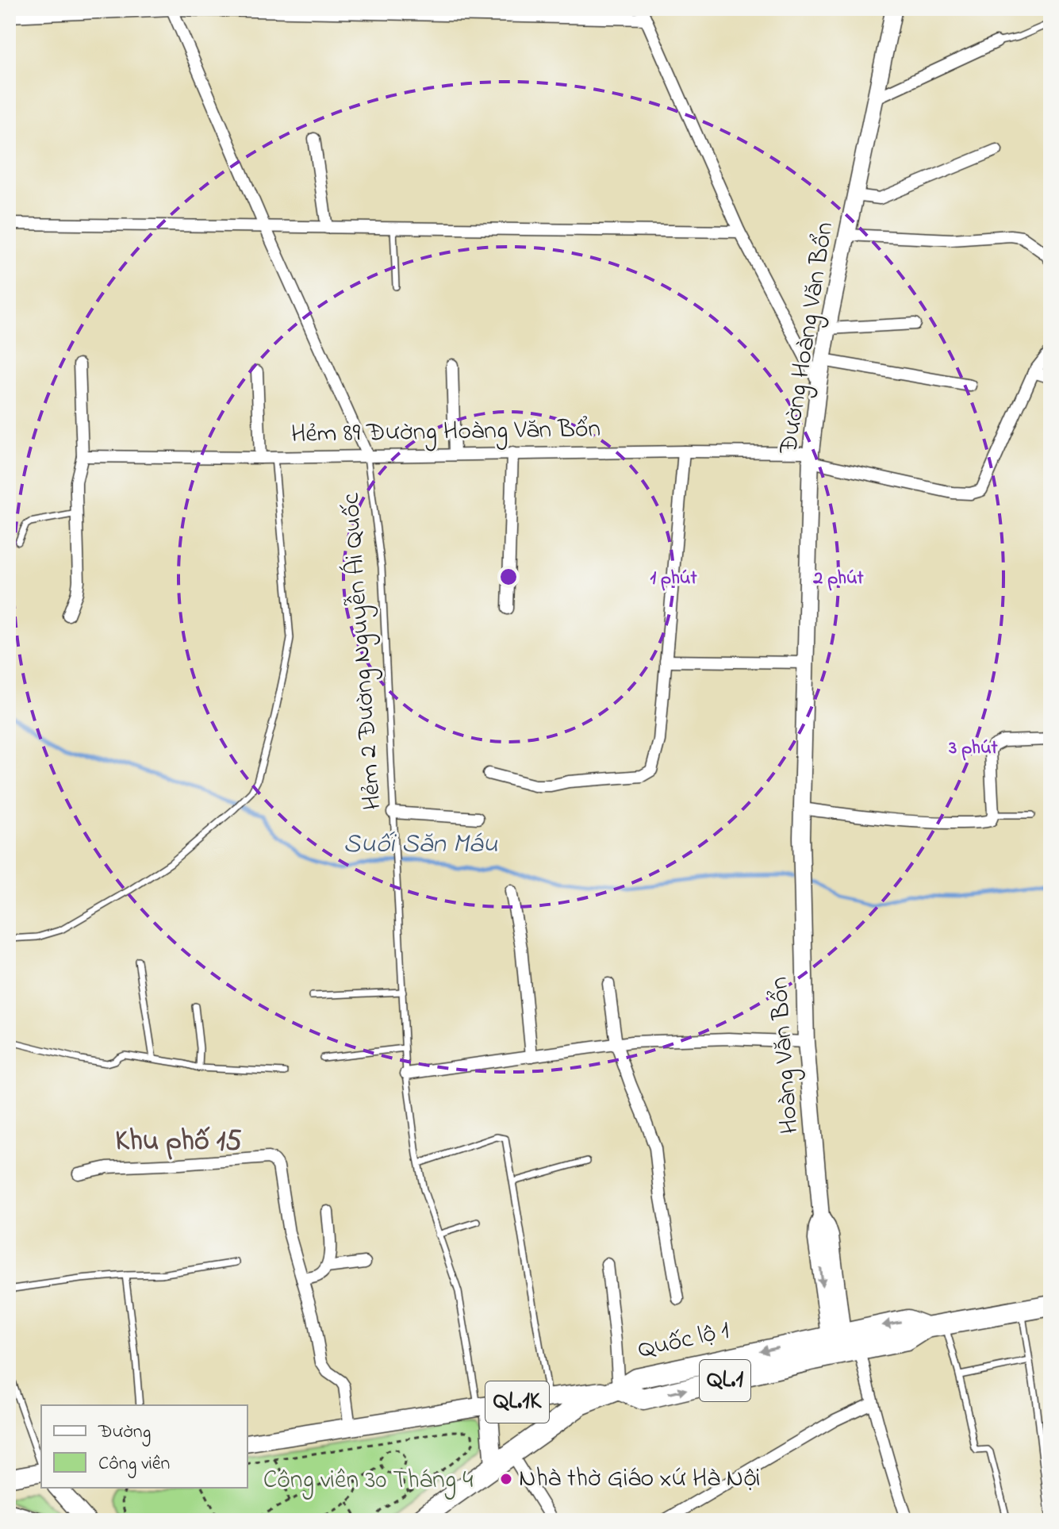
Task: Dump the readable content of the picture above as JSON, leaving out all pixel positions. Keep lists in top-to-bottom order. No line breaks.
{"streets":{"highway":["Quốc lộ 1","QL.1"],"main road":["Đường Hoàng Văn Bổn","Hoàng Văn Bổn","QL.1K"],"street":["Hẻm 89 Đường Hoàng Văn Bổn"],"lane":["Hẻm 2 Đường Nguyễn Ái Quốc"]},"crossings":[["Đường Hoàng Văn Bổn","Hẻm 89 Đường Hoàng Văn Bổn"],["Đường Hoàng Văn Bổn","Hoàng Văn Bổn"],["Hẻm 89 Đường Hoàng Văn Bổn","Hẻm 2 Đường Nguyễn Ái Quốc"],["Hẻm 2 Đường Nguyễn Ái Quốc","QL.1K"],["Hoàng Văn Bổn","Quốc lộ 1"],["Quốc lộ 1","QL.1K"]],"districts":["Khu phố 15"],"water":["Suối Săn Máu"],"parks":["Công viên 30 Tháng 4"],"places":["Nhà thờ Giáo xứ Hà Nội"],"legend":["Đường","Công viên"],"rings":["1 phút","2 phút","3 phút"]}
